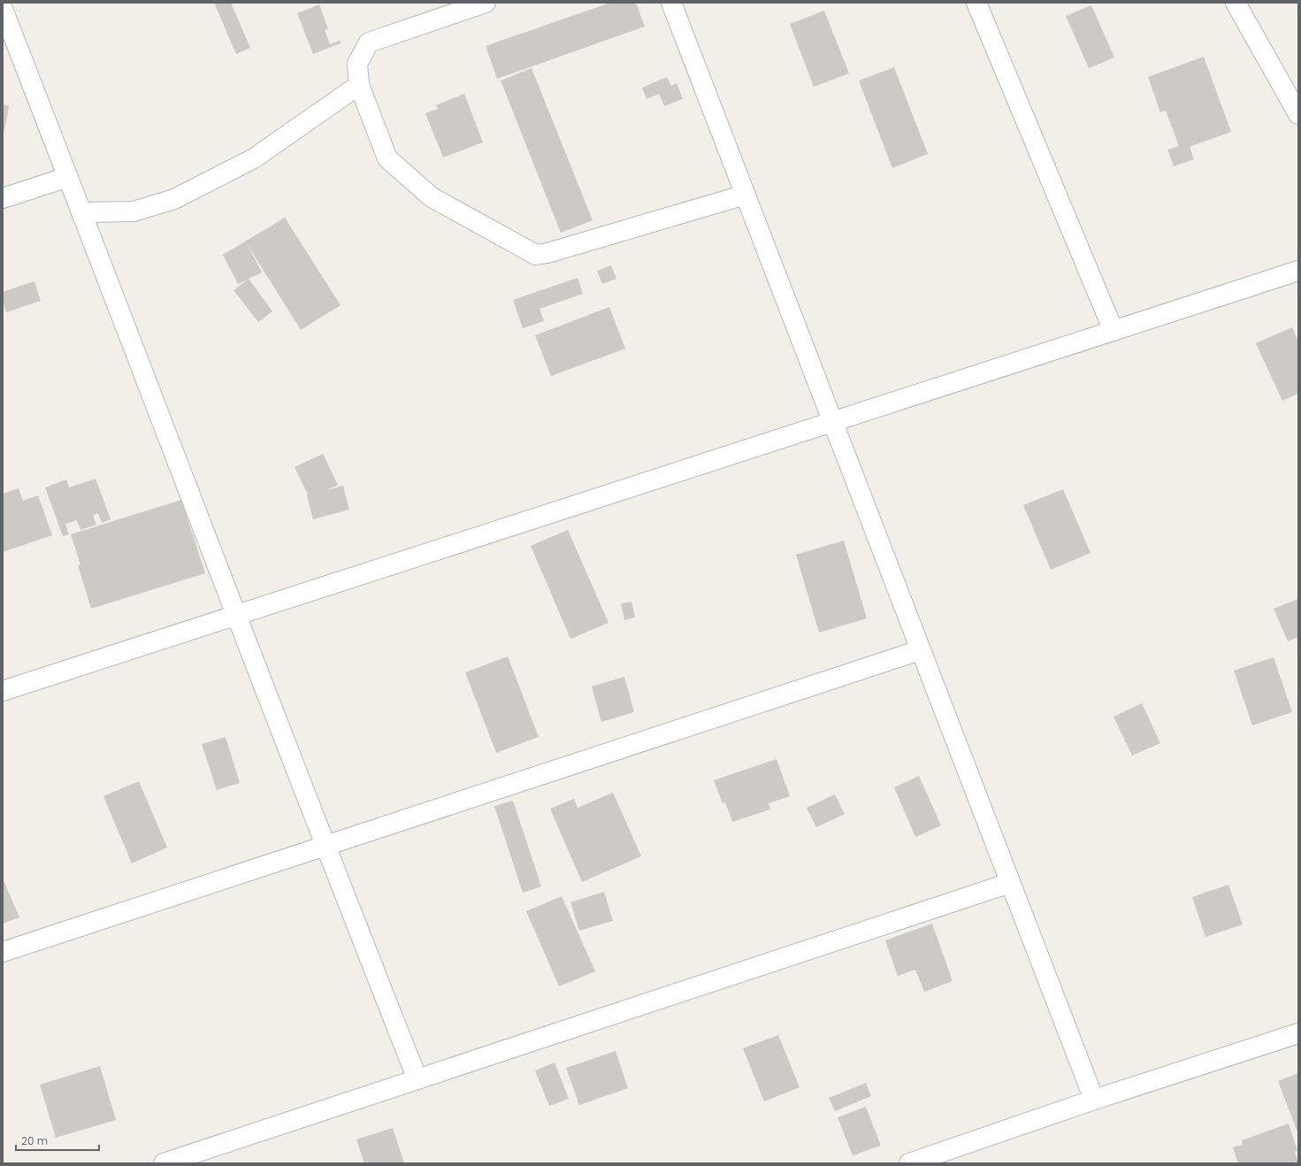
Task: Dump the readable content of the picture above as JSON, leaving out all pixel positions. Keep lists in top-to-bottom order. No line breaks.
{"scale_bar":"20 m"}
